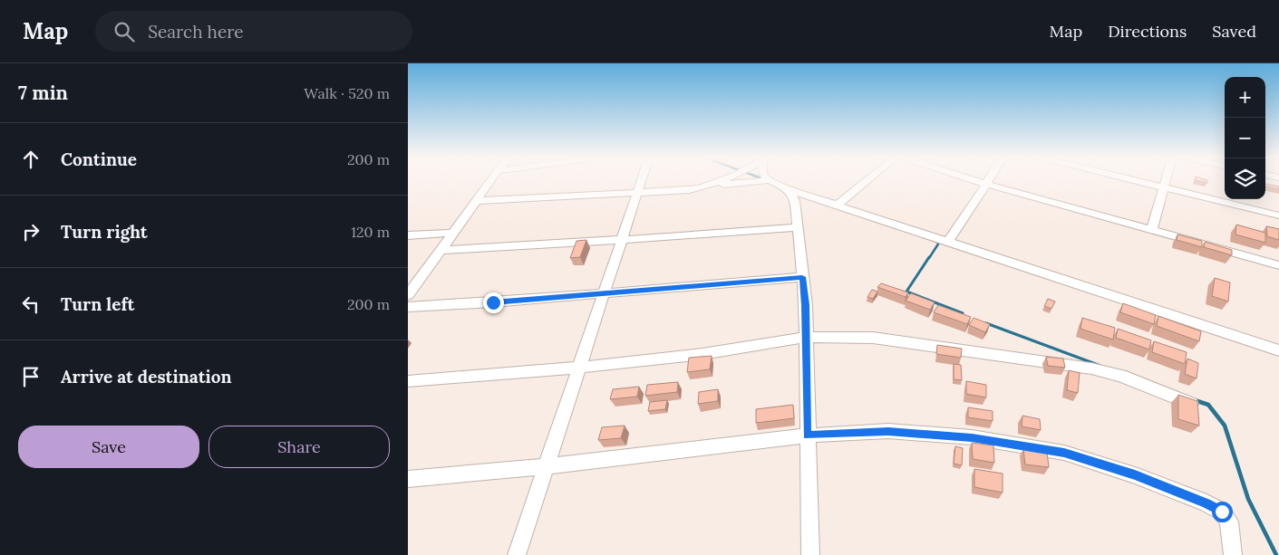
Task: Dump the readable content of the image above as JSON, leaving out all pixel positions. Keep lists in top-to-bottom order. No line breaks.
{"page":{"header":"Map","search":"Search here","nav":["Map","Directions","Saved"],"heading":["7 min","Walk · 520 m"],"map_buttons":["+","−"],"list":[["Continue","200 m"],["Turn right","120 m"],["Turn left","200 m"],"Arrive at destination"],"buttons":["Save","Share"]}}
